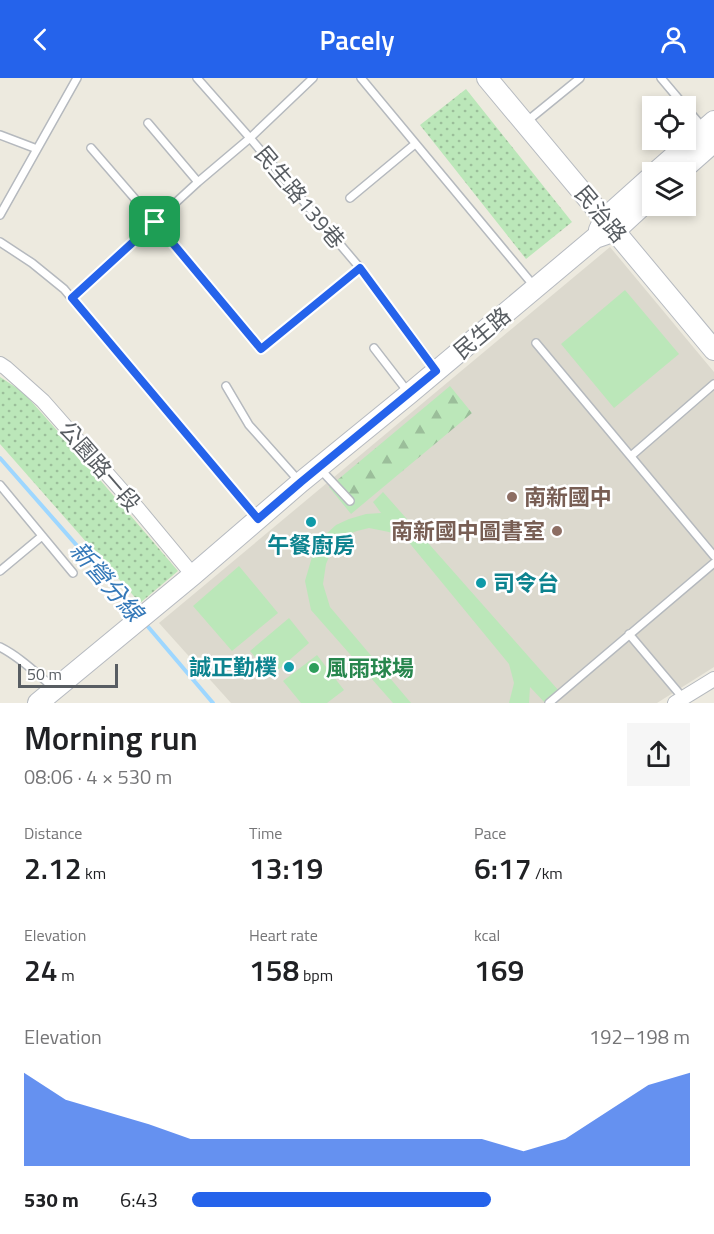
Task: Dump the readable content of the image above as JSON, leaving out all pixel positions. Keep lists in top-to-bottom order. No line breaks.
{"streets":{"street":["民治路","民生路","公園路一段"],"lane":["民生路139巷"]},"crossings":[["民生路139巷","民生路"],["民治路","民生路"],["民生路","公園路一段"]],"water":["新營分線"],"places":["南新國中","午餐廚房","南新國中圖書室","司令台","誠正勤樸","風雨球場"],"scale_bar":"50 m","page":{"header":"Pacely","scale":"50 m","heading":["Morning run","08:06 · 4 × 530 m"],"stats":[["Distance","2.12 km"],["Time","13:19"],["Pace","6:17 /km"],["Elevation","24 m"],["Heart rate","158 bpm"],["kcal","169"]],"chart":["Elevation","192–198 m"],"list":[{"name":"530 m","note":"6:43"}]}}
